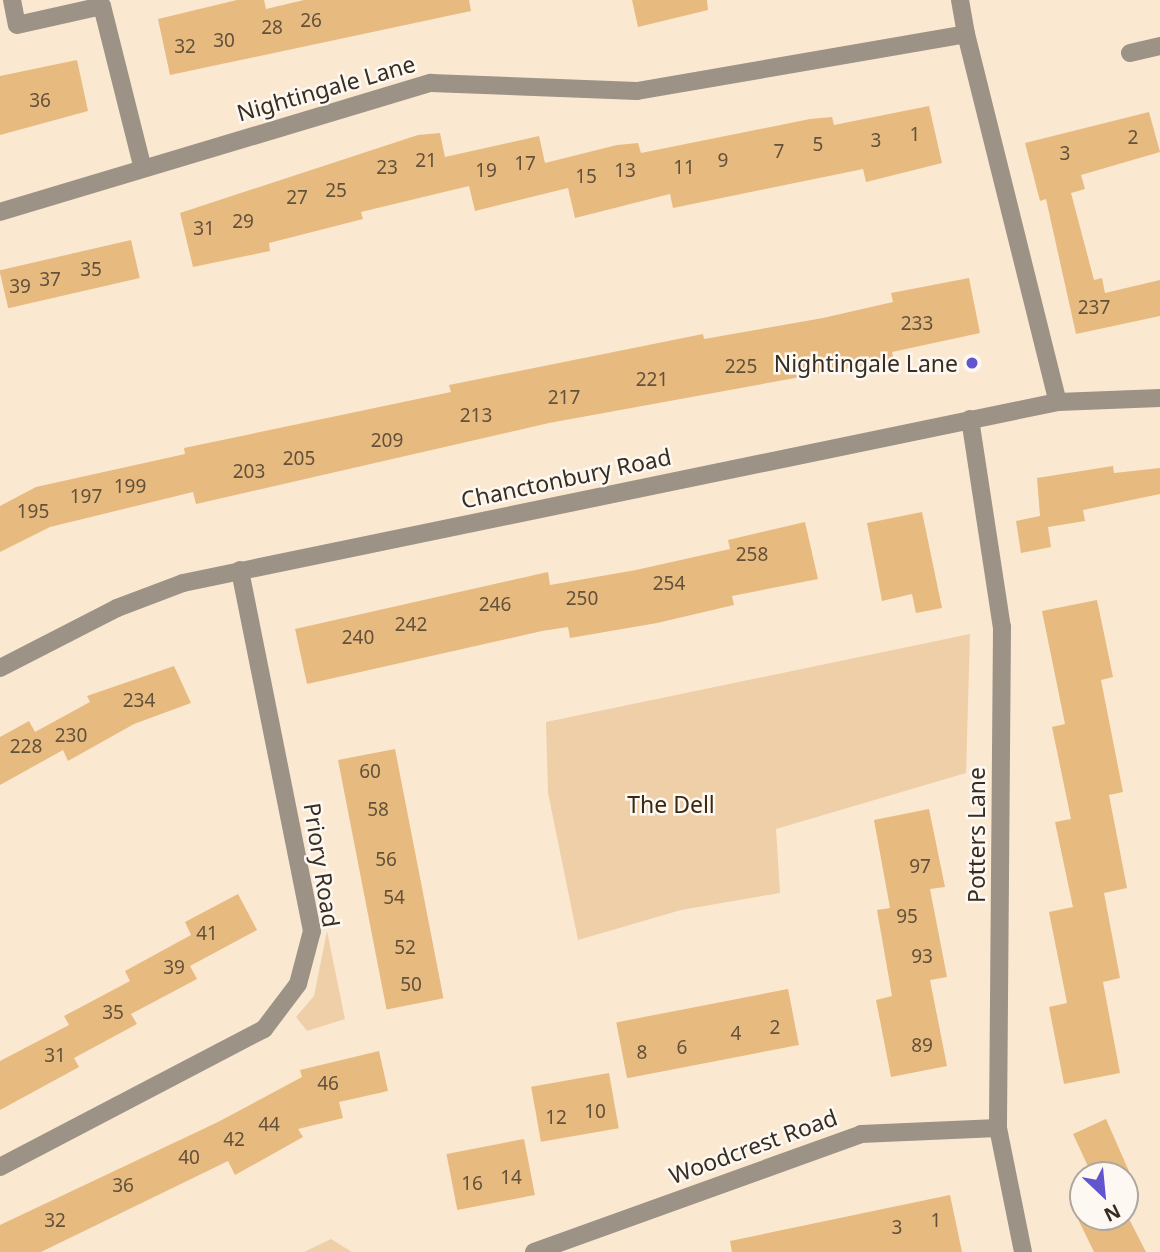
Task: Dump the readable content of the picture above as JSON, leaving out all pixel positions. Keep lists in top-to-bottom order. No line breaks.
{"streets":{"street":["Nightingale Lane","Chanctonbury Road","Potters Lane","Priory Road","Woodcrest Road"]},"crossings":[["Chanctonbury Road","Potters Lane"],["Chanctonbury Road","Priory Road"],["Potters Lane","Woodcrest Road"]],"parks":["The Dell"],"places":["Nightingale Lane"],"house_numbers":["26","28","30","32","36","1","2","3","5","7","3","21","9","17","23","11","19","13","15","25","27","29","31","35","37","39","237","233","225","221","217","213","209","205","203","199","197","195","258","254","250","246","242","240","234","230","228","60","58","56","97","54","95","41","52","93","39","50","35","2","4","89","6","8","31","46","10","12","44","42","40","14","16","36","32","1","3"],"north":"bottom right"}
